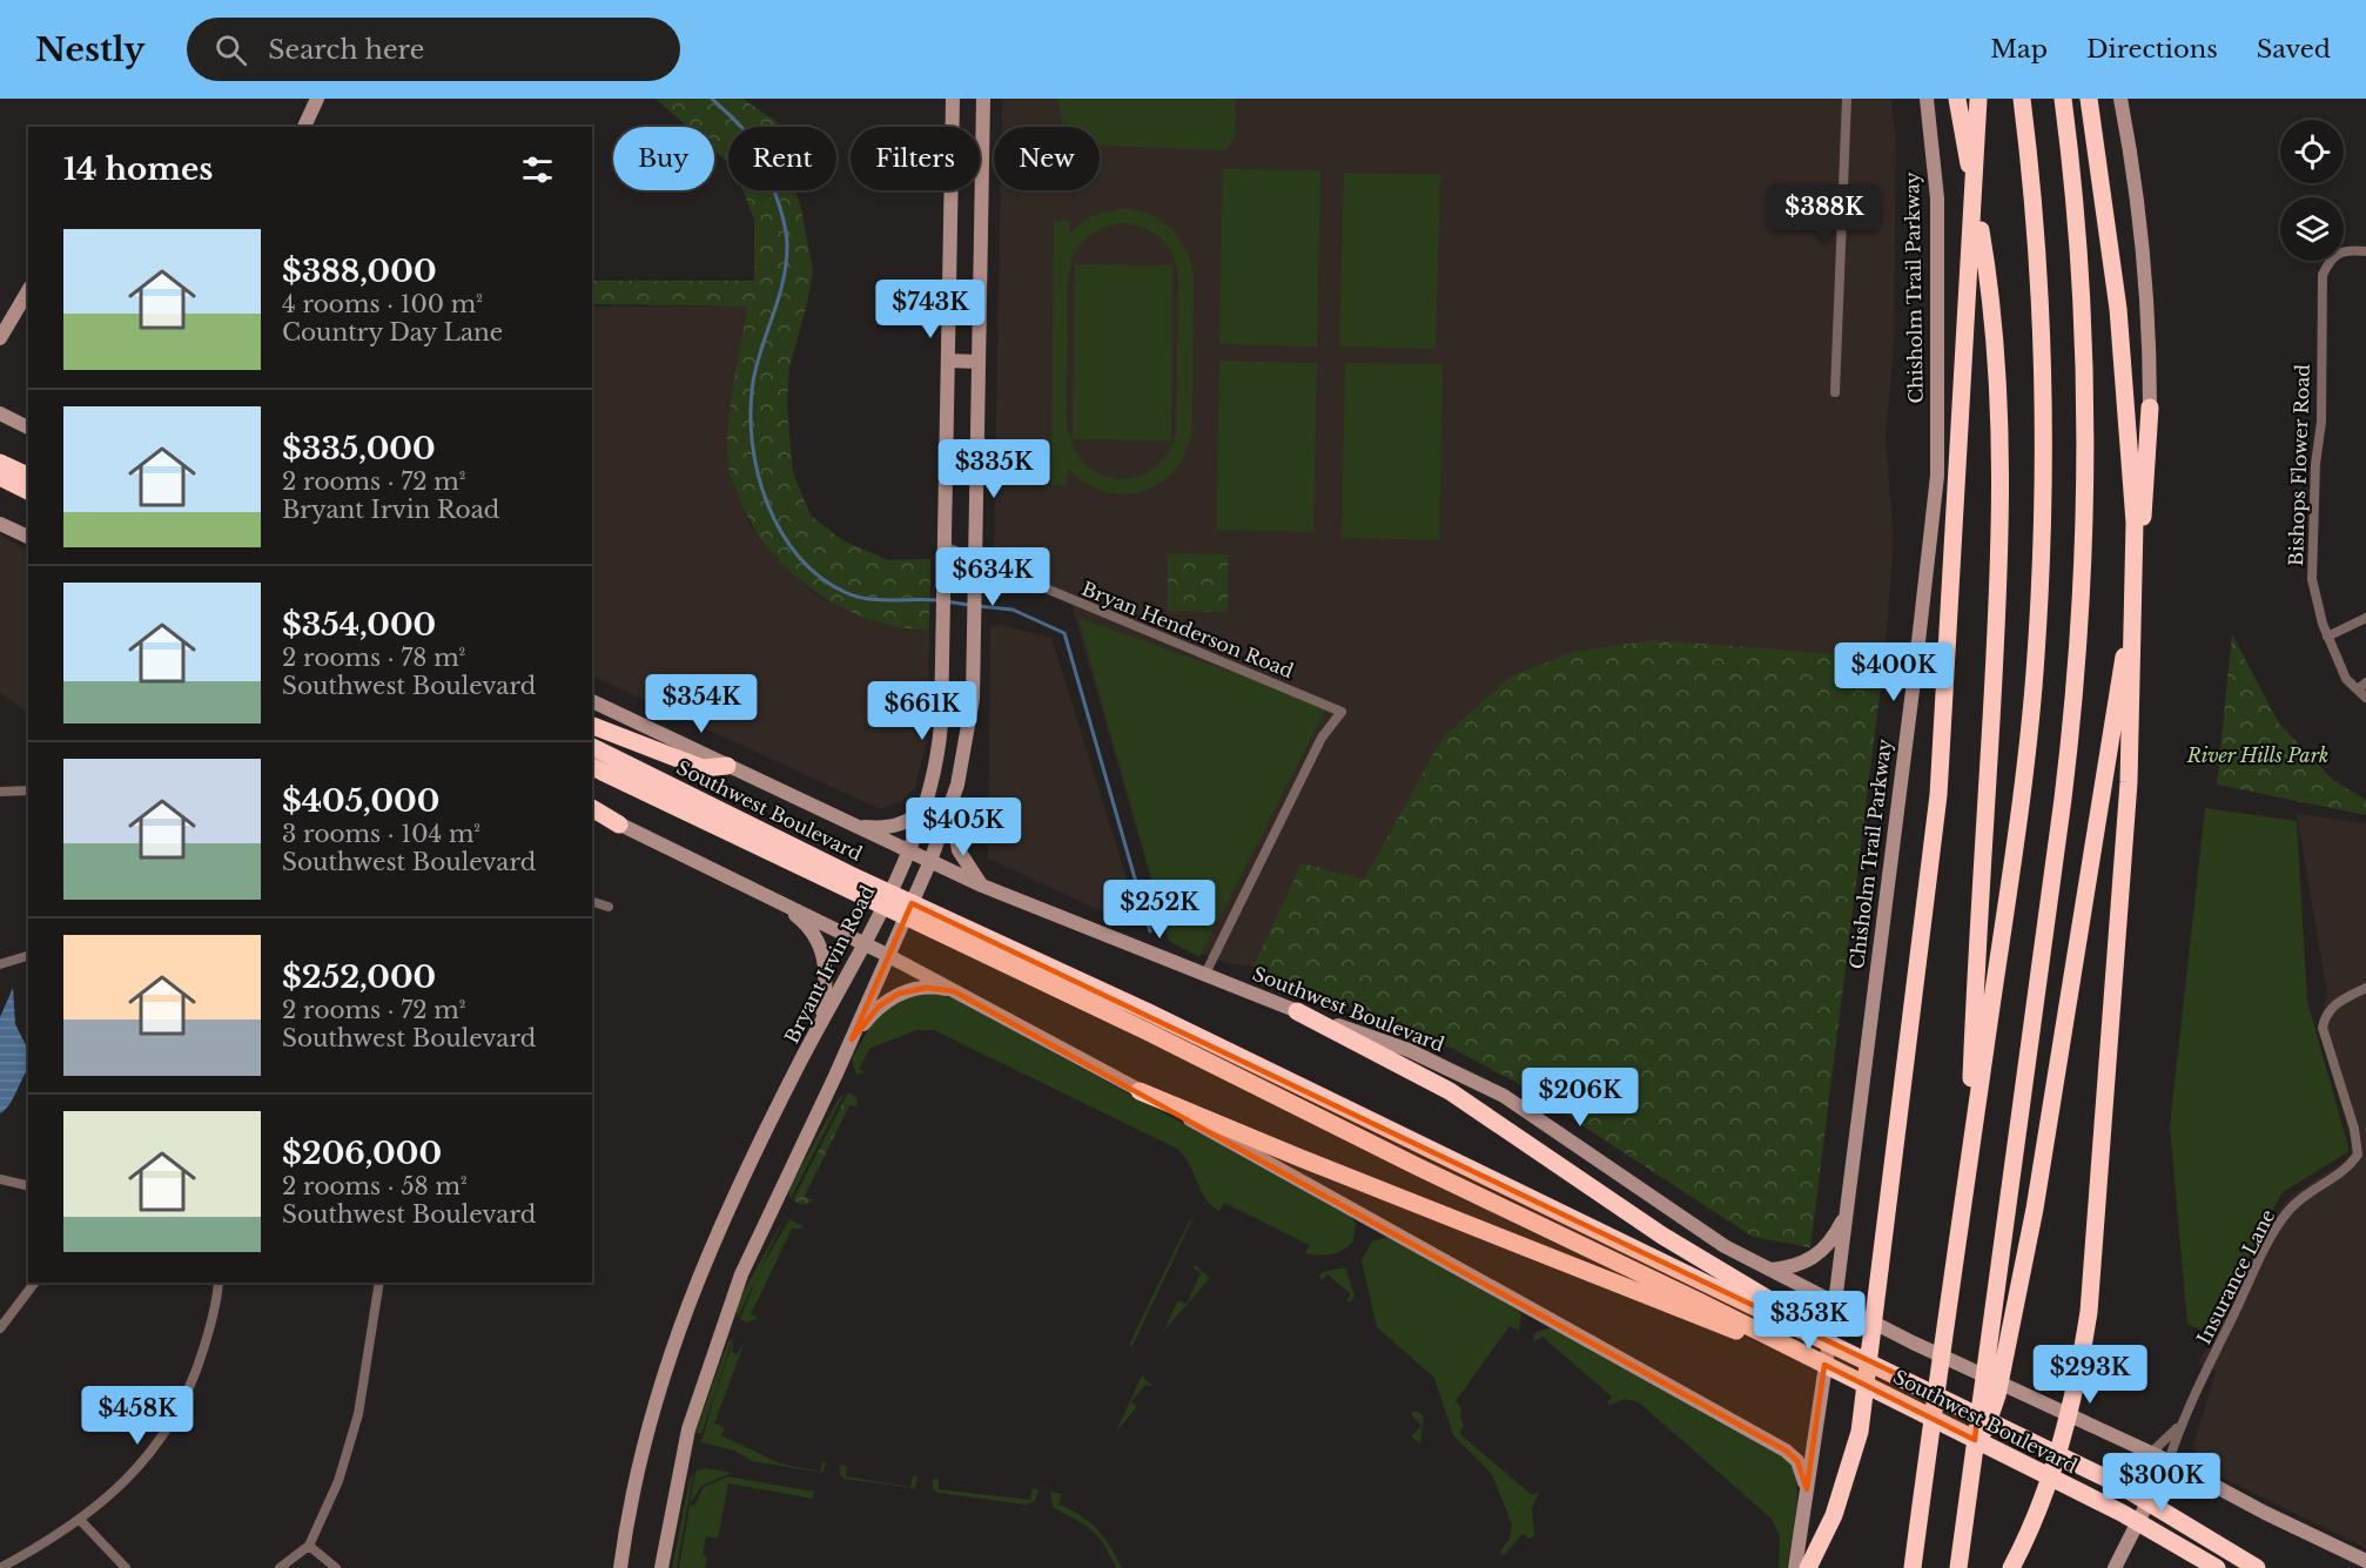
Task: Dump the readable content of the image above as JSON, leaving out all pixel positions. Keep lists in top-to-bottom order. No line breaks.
{"streets":{"highway":["Southwest Boulevard"],"main road":["Chisholm Trail Parkway","Bryant Irvin Road"],"street":["Bishops Flower Road","Bryan Henderson Road","Insurance Lane"]},"crossings":[["Chisholm Trail Parkway","Southwest Boulevard"],["Bryan Henderson Road","Southwest Boulevard"],["Bryan Henderson Road","Bryant Irvin Road"],["Southwest Boulevard","Bryant Irvin Road"],["Southwest Boulevard","Insurance Lane"]],"parks":["River Hills Park"],"page":{"header":"Nestly","search":"Search here","nav":["Map","Directions","Saved"],"chip":["Buy","Rent","Filters","New"],"heading":"14 homes","price":["$388K","$743K","$335K","$634K","$400K","$354K","$661K","$405K","$252K","$206K","$353K","$293K","$458K","$300K"],"list":[{"name":"$388,000","note":"4 rooms · 100 m² · Country Day Lane"},{"name":"$335,000","note":"2 rooms · 72 m² · Bryant Irvin Road"},{"name":"$354,000","note":"2 rooms · 78 m² · Southwest Boulevard"},{"name":"$405,000","note":"3 rooms · 104 m² · Southwest Boulevard"},{"name":"$252,000","note":"2 rooms · 72 m² · Southwest Boulevard"},{"name":"$206,000","note":"2 rooms · 58 m² · Southwest Boulevard"}]}}
